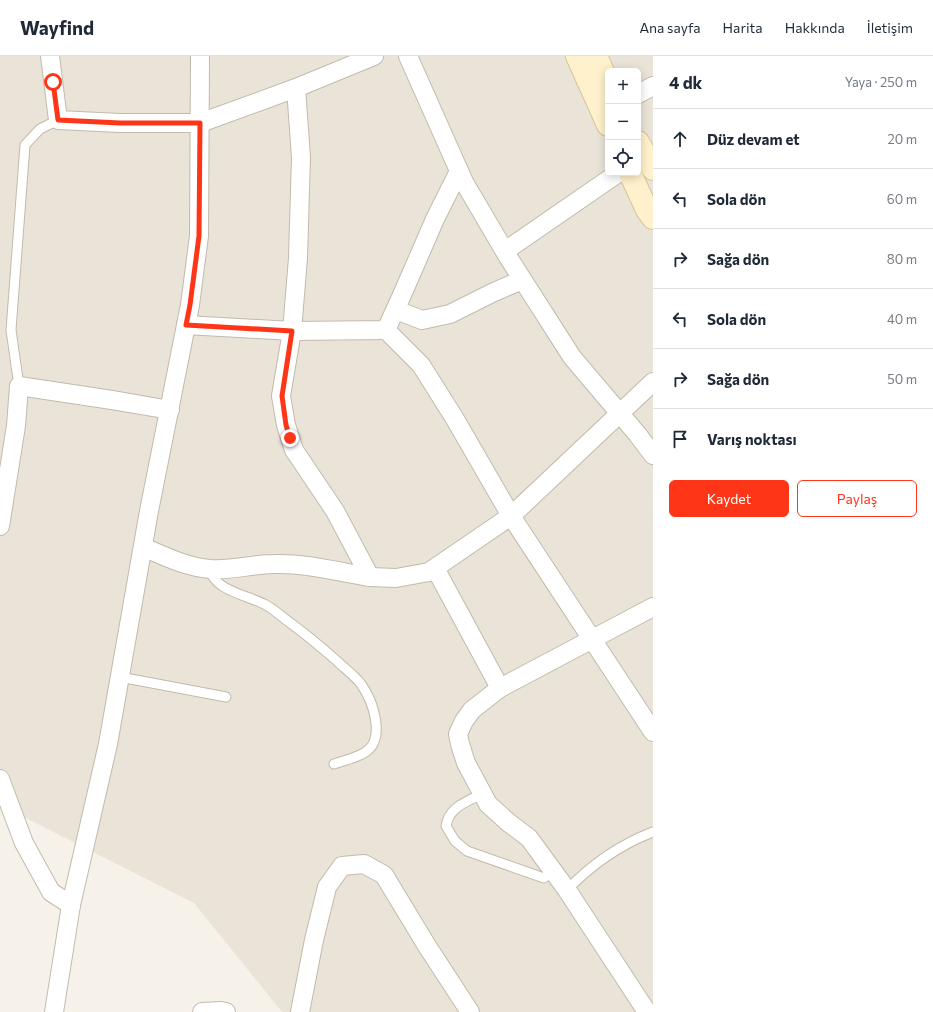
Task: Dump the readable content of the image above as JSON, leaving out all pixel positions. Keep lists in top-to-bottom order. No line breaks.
{"page":{"header":"Wayfind","nav":["Ana sayfa","Harita","Hakkında","İletişim"],"heading":["4 dk","Yaya · 250 m"],"map_buttons":["+","−"],"list":[["Düz devam et","20 m"],["Sola dön","60 m"],["Sağa dön","80 m"],["Sola dön","40 m"],["Sağa dön","50 m"],"Varış noktası"],"buttons":["Kaydet","Paylaş"]}}
